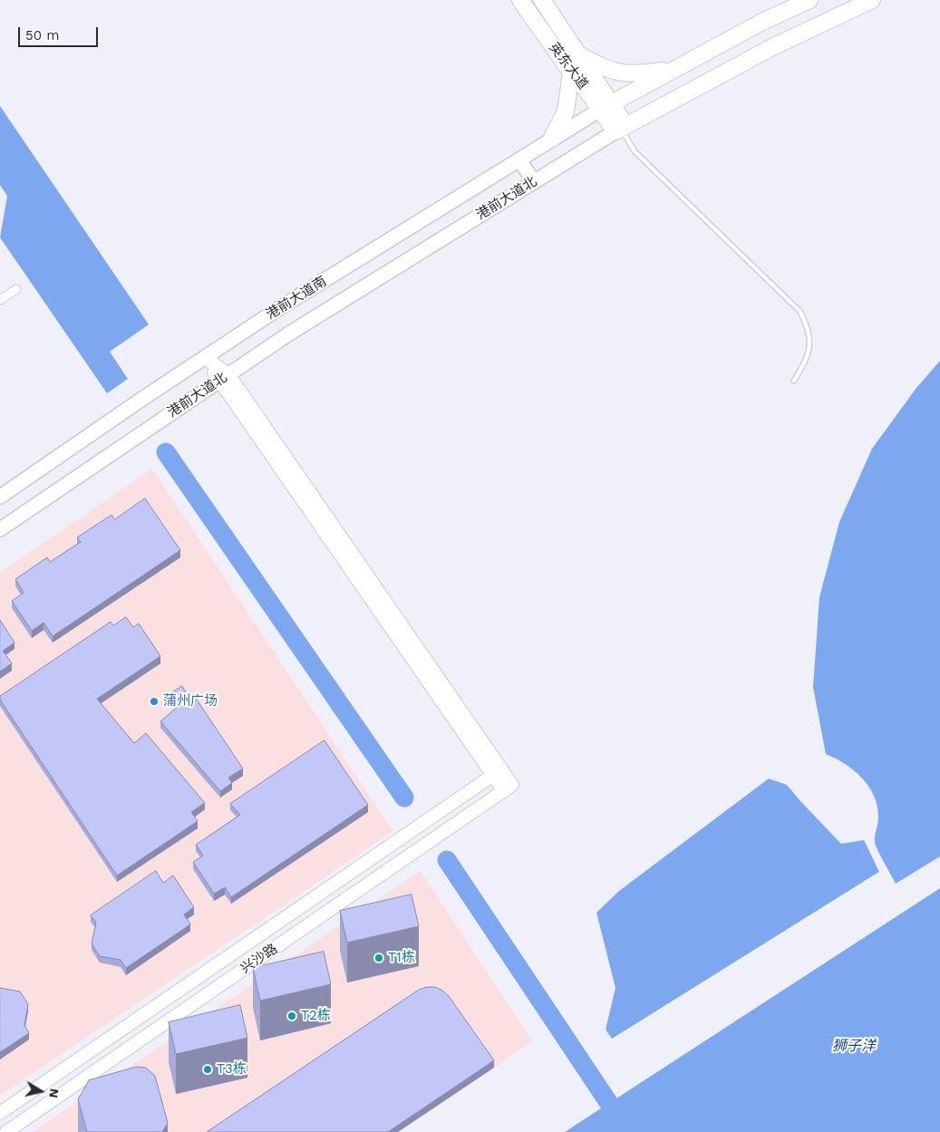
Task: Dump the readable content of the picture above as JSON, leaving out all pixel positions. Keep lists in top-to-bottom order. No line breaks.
{"streets":{"highway":["英东大道","港前大道北"],"main road":["港前大道南"],"street":["兴沙路"]},"crossings":[["英东大道","港前大道北"],["英东大道","港前大道南"]],"water":["狮子洋"],"places":["蒲州广场","T1栋","T2栋","T3栋"],"scale_bar":"50 m","north":"right"}
